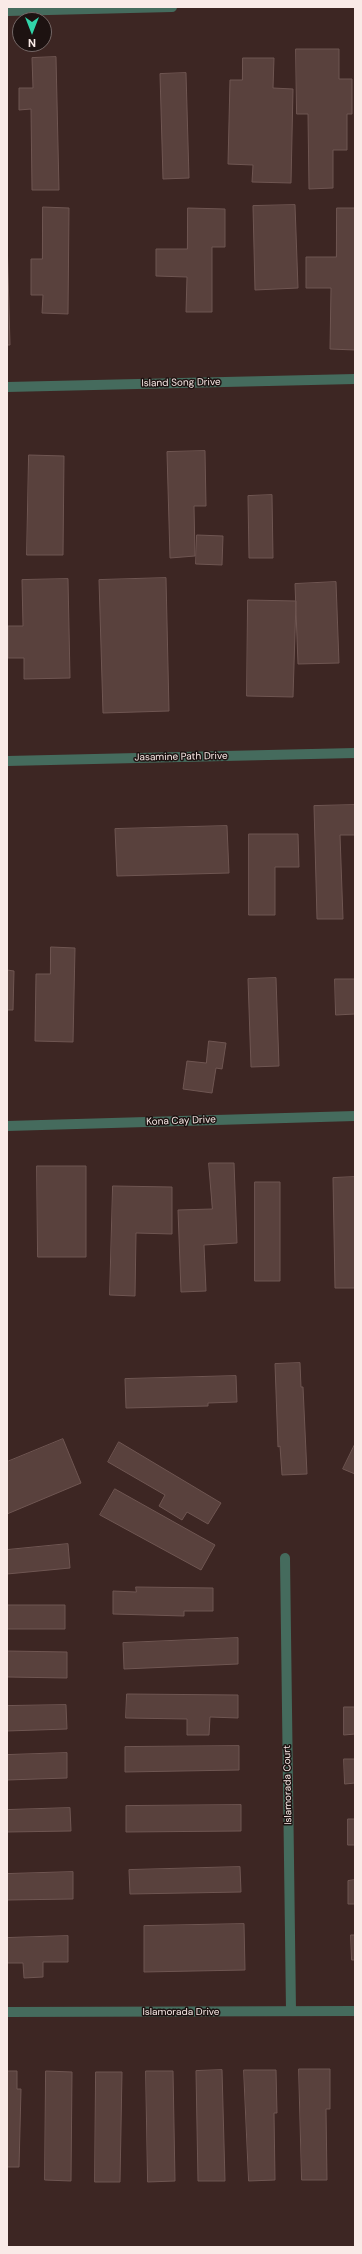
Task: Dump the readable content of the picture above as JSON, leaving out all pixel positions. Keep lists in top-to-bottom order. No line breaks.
{"streets":{"street":["Island Song Drive","Jasamine Path Drive","Kona Cay Drive","Islamorada Court","Islamorada Drive"]},"crossings":[["Islamorada Court","Islamorada Drive"]],"north":"bottom"}
